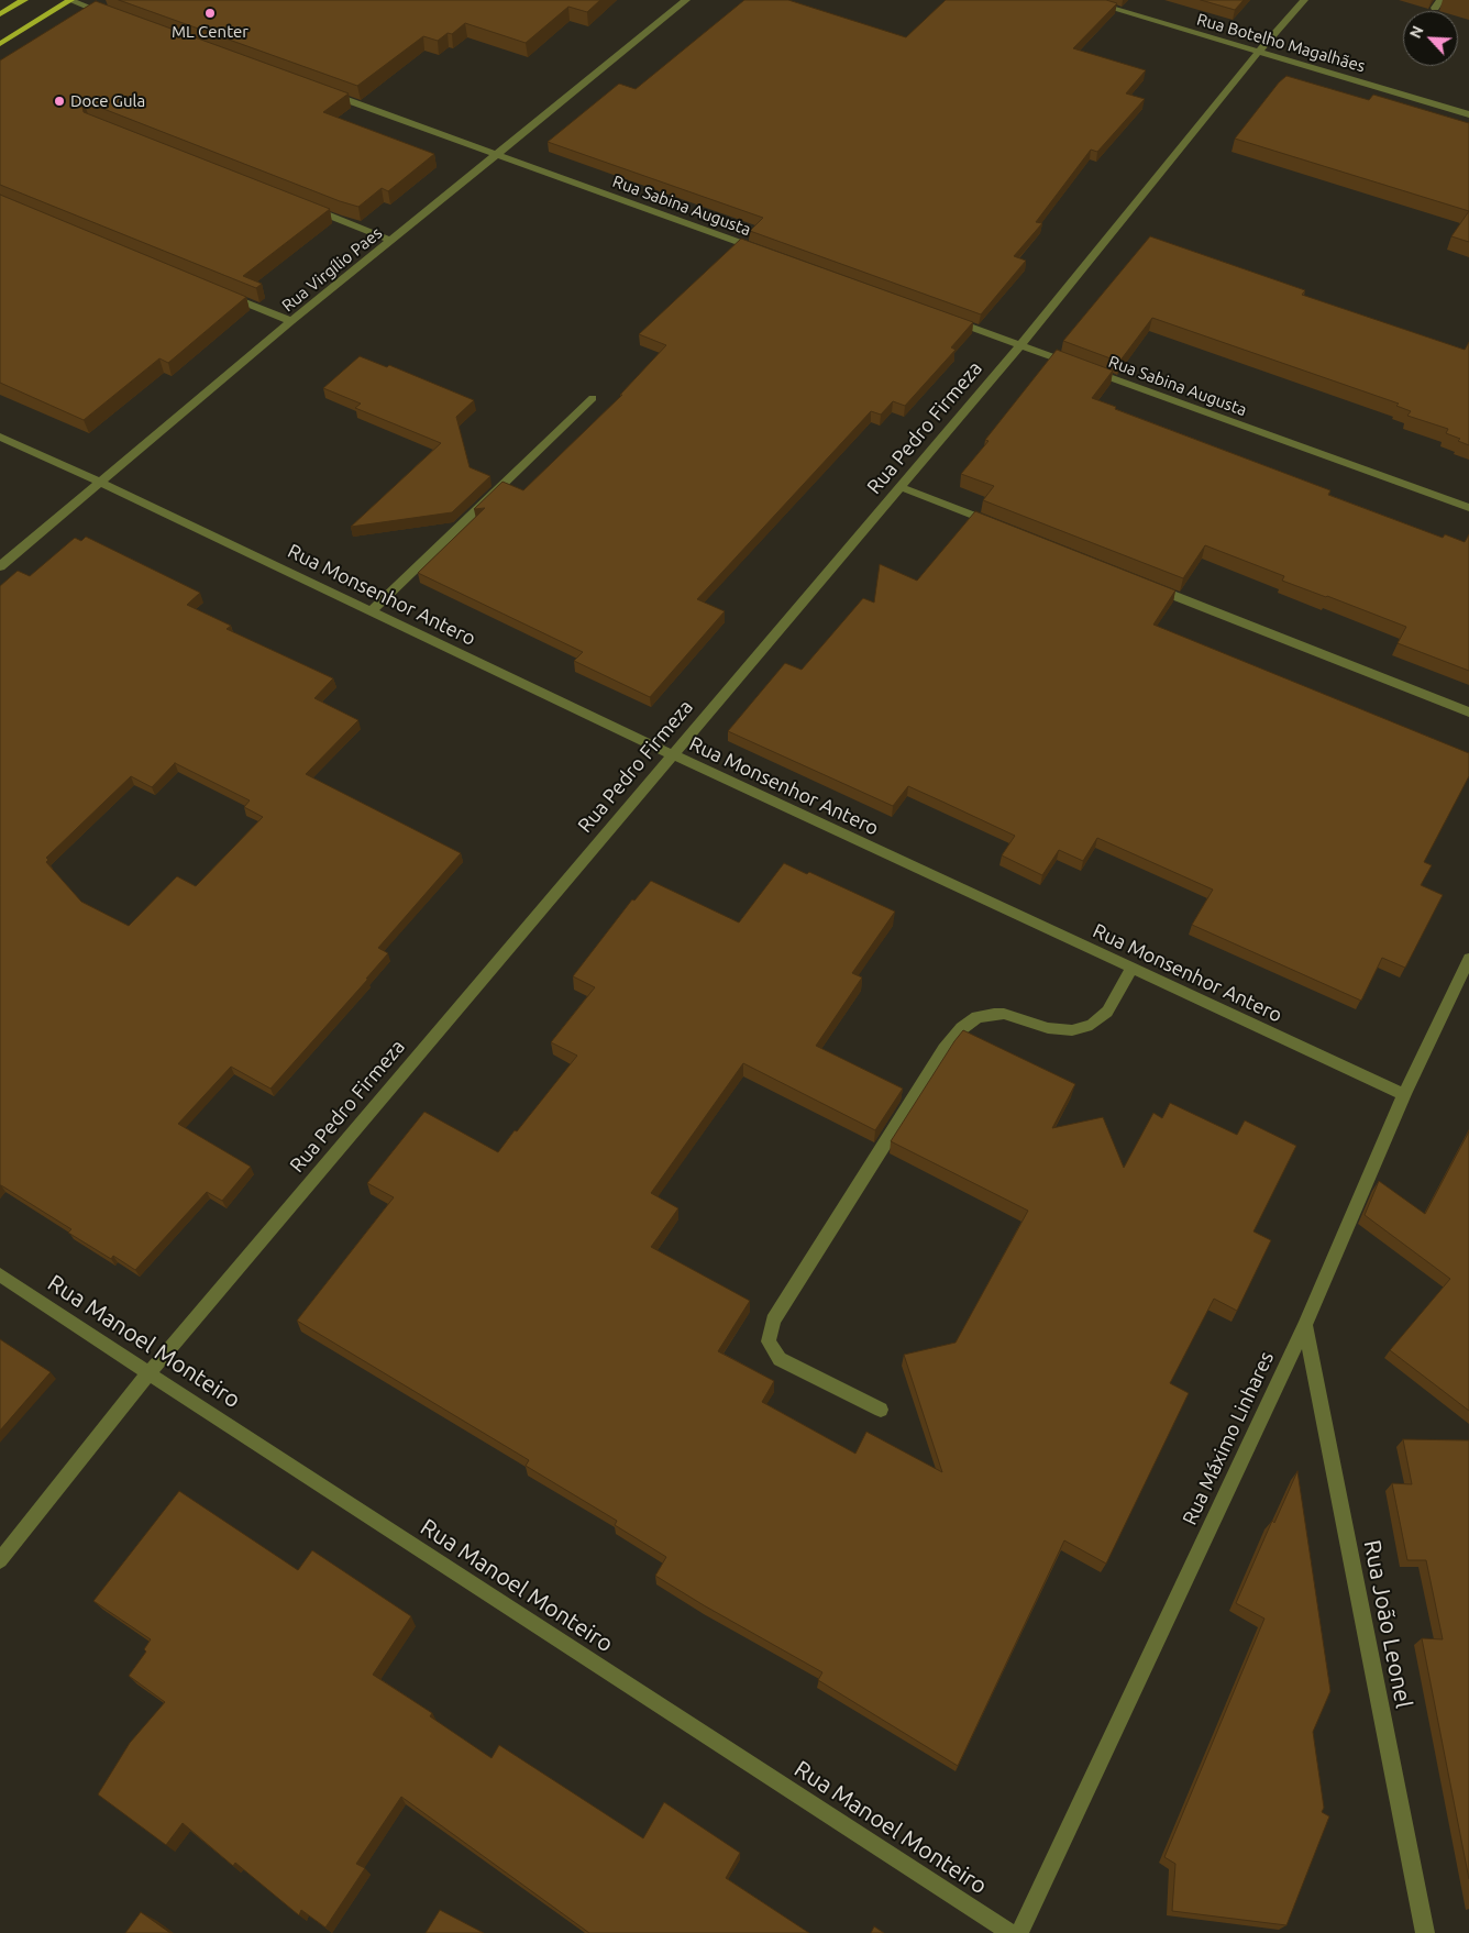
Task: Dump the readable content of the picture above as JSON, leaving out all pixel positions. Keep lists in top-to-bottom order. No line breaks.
{"streets":{"street":["Rua Botelho Magalhães","Rua Sabina Augusta","Rua Virgílio Paes","Rua Pedro Firmeza","Rua Monsenhor Antero","Rua Manoel Monteiro","Rua Máximo Linhares","Rua João Leonel"]},"crossings":[["Rua Botelho Magalhães","Rua Pedro Firmeza"],["Rua Sabina Augusta","Rua Virgílio Paes"],["Rua Sabina Augusta","Rua Pedro Firmeza"],["Rua Virgílio Paes","Rua Monsenhor Antero"],["Rua Pedro Firmeza","Rua Monsenhor Antero"],["Rua Pedro Firmeza","Rua Manoel Monteiro"],["Rua Monsenhor Antero","Rua Máximo Linhares"],["Rua Máximo Linhares","Rua João Leonel"]],"places":["ML Center","Doce Gula"],"north":"top left"}
